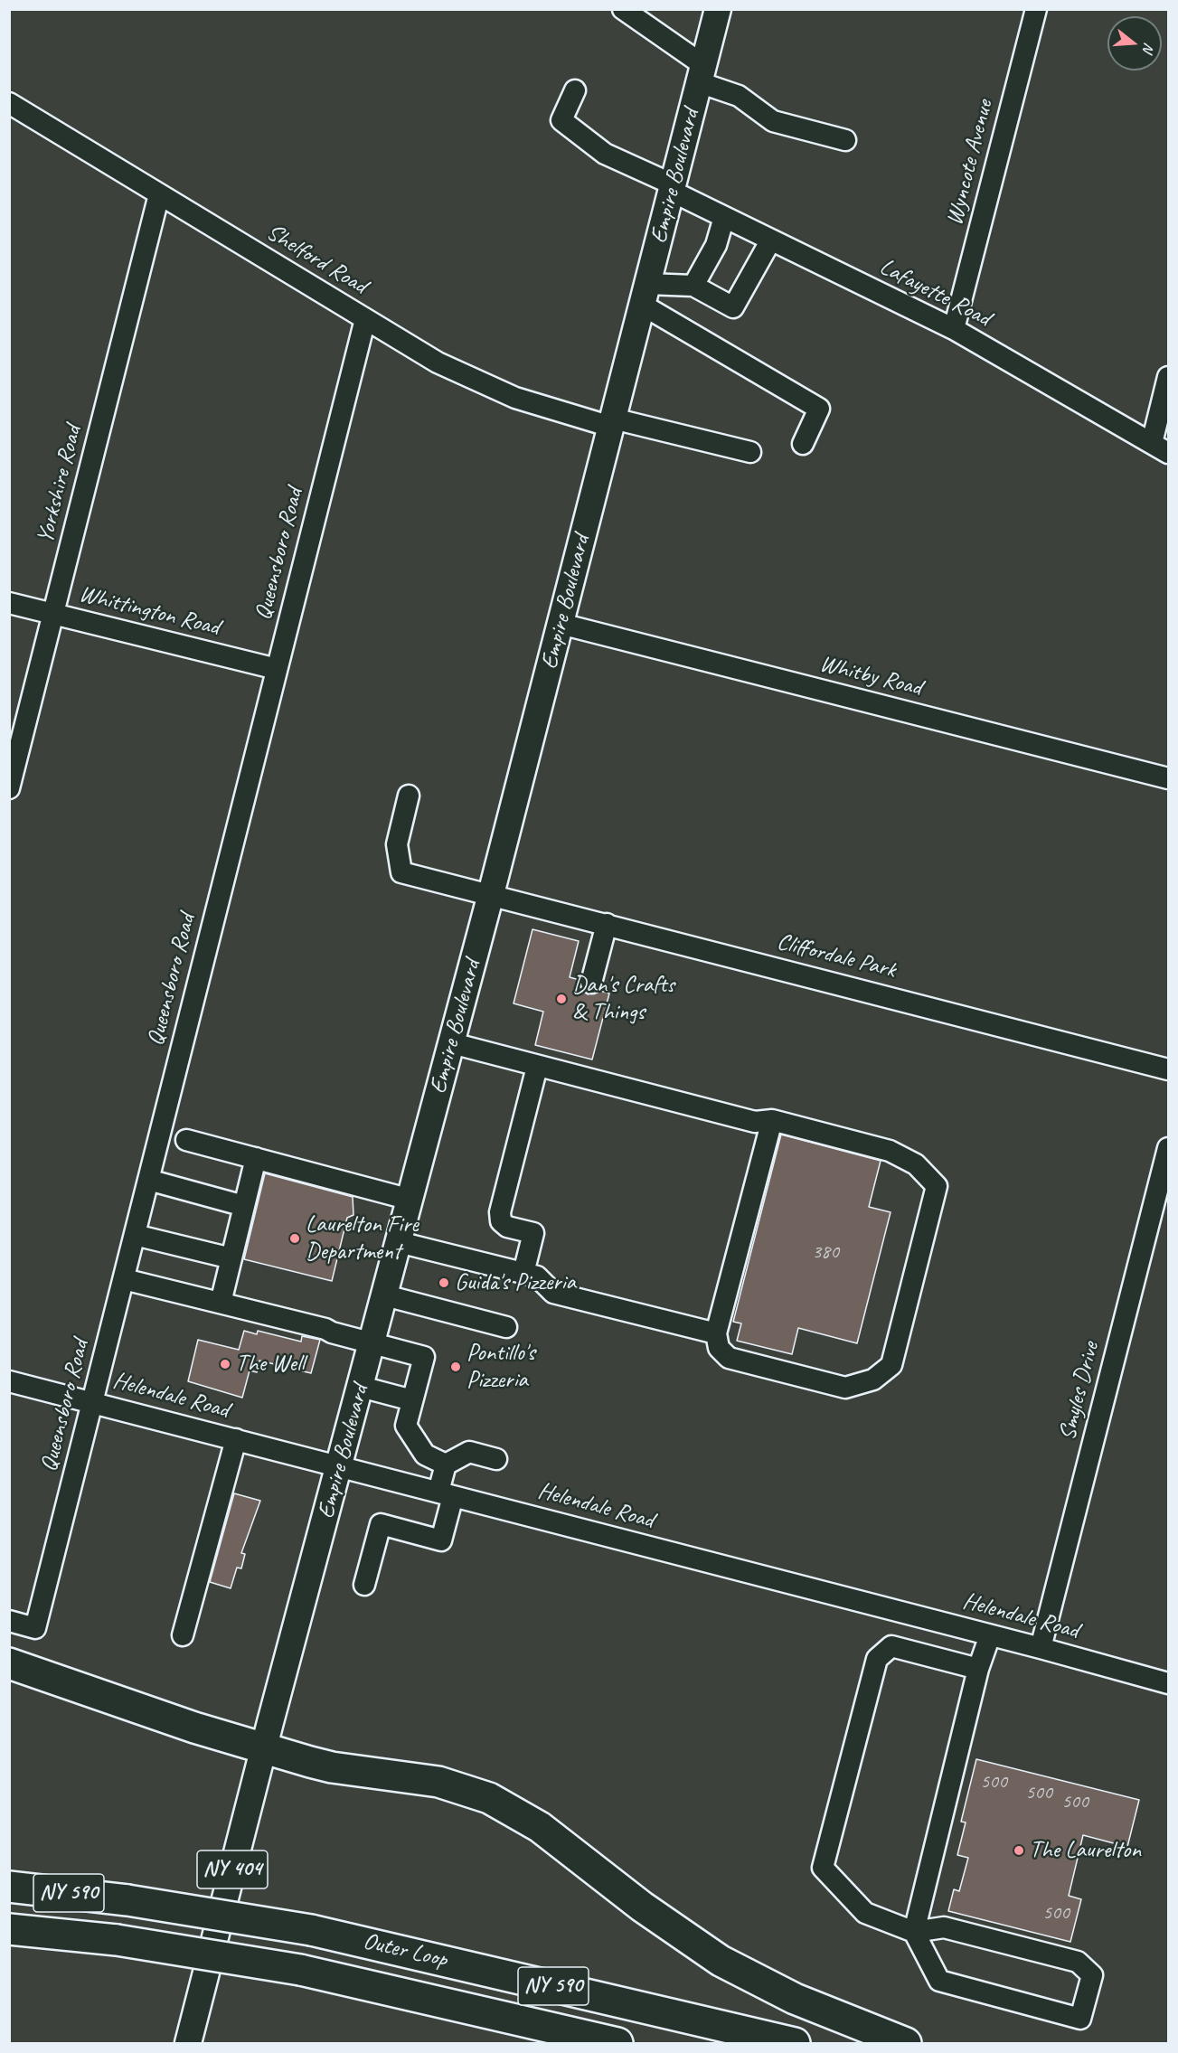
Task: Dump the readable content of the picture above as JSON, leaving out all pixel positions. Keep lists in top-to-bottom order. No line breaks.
{"streets":{"highway":["NY 590","Outer Loop"],"main road":["Empire Boulevard","NY 404"],"street":["Wyncote Avenue","Shelford Road","Lafayette Road","Yorkshire Road","Queensboro Road","Whittington Road","Whitby Road","Cliffordale Park","Smyles Drive","Helendale Road"]},"crossings":[["Wyncote Avenue","Lafayette Road"],["Empire Boulevard","Shelford Road"],["Empire Boulevard","Lafayette Road"],["Empire Boulevard","Whitby Road"],["Empire Boulevard","Cliffordale Park"],["Empire Boulevard","Helendale Road"],["Shelford Road","Yorkshire Road"],["Shelford Road","Queensboro Road"],["Yorkshire Road","Whittington Road"],["Queensboro Road","Whittington Road"],["Queensboro Road","Helendale Road"],["Smyles Drive","Helendale Road"]],"places":["Dan's Crafts & Things","Laurelton Fire Department","Guida's Pizzeria","The Well","Pontillo's Pizzeria","The Laurelton"],"house_numbers":["380","500","500","500","500"],"north":"right"}
